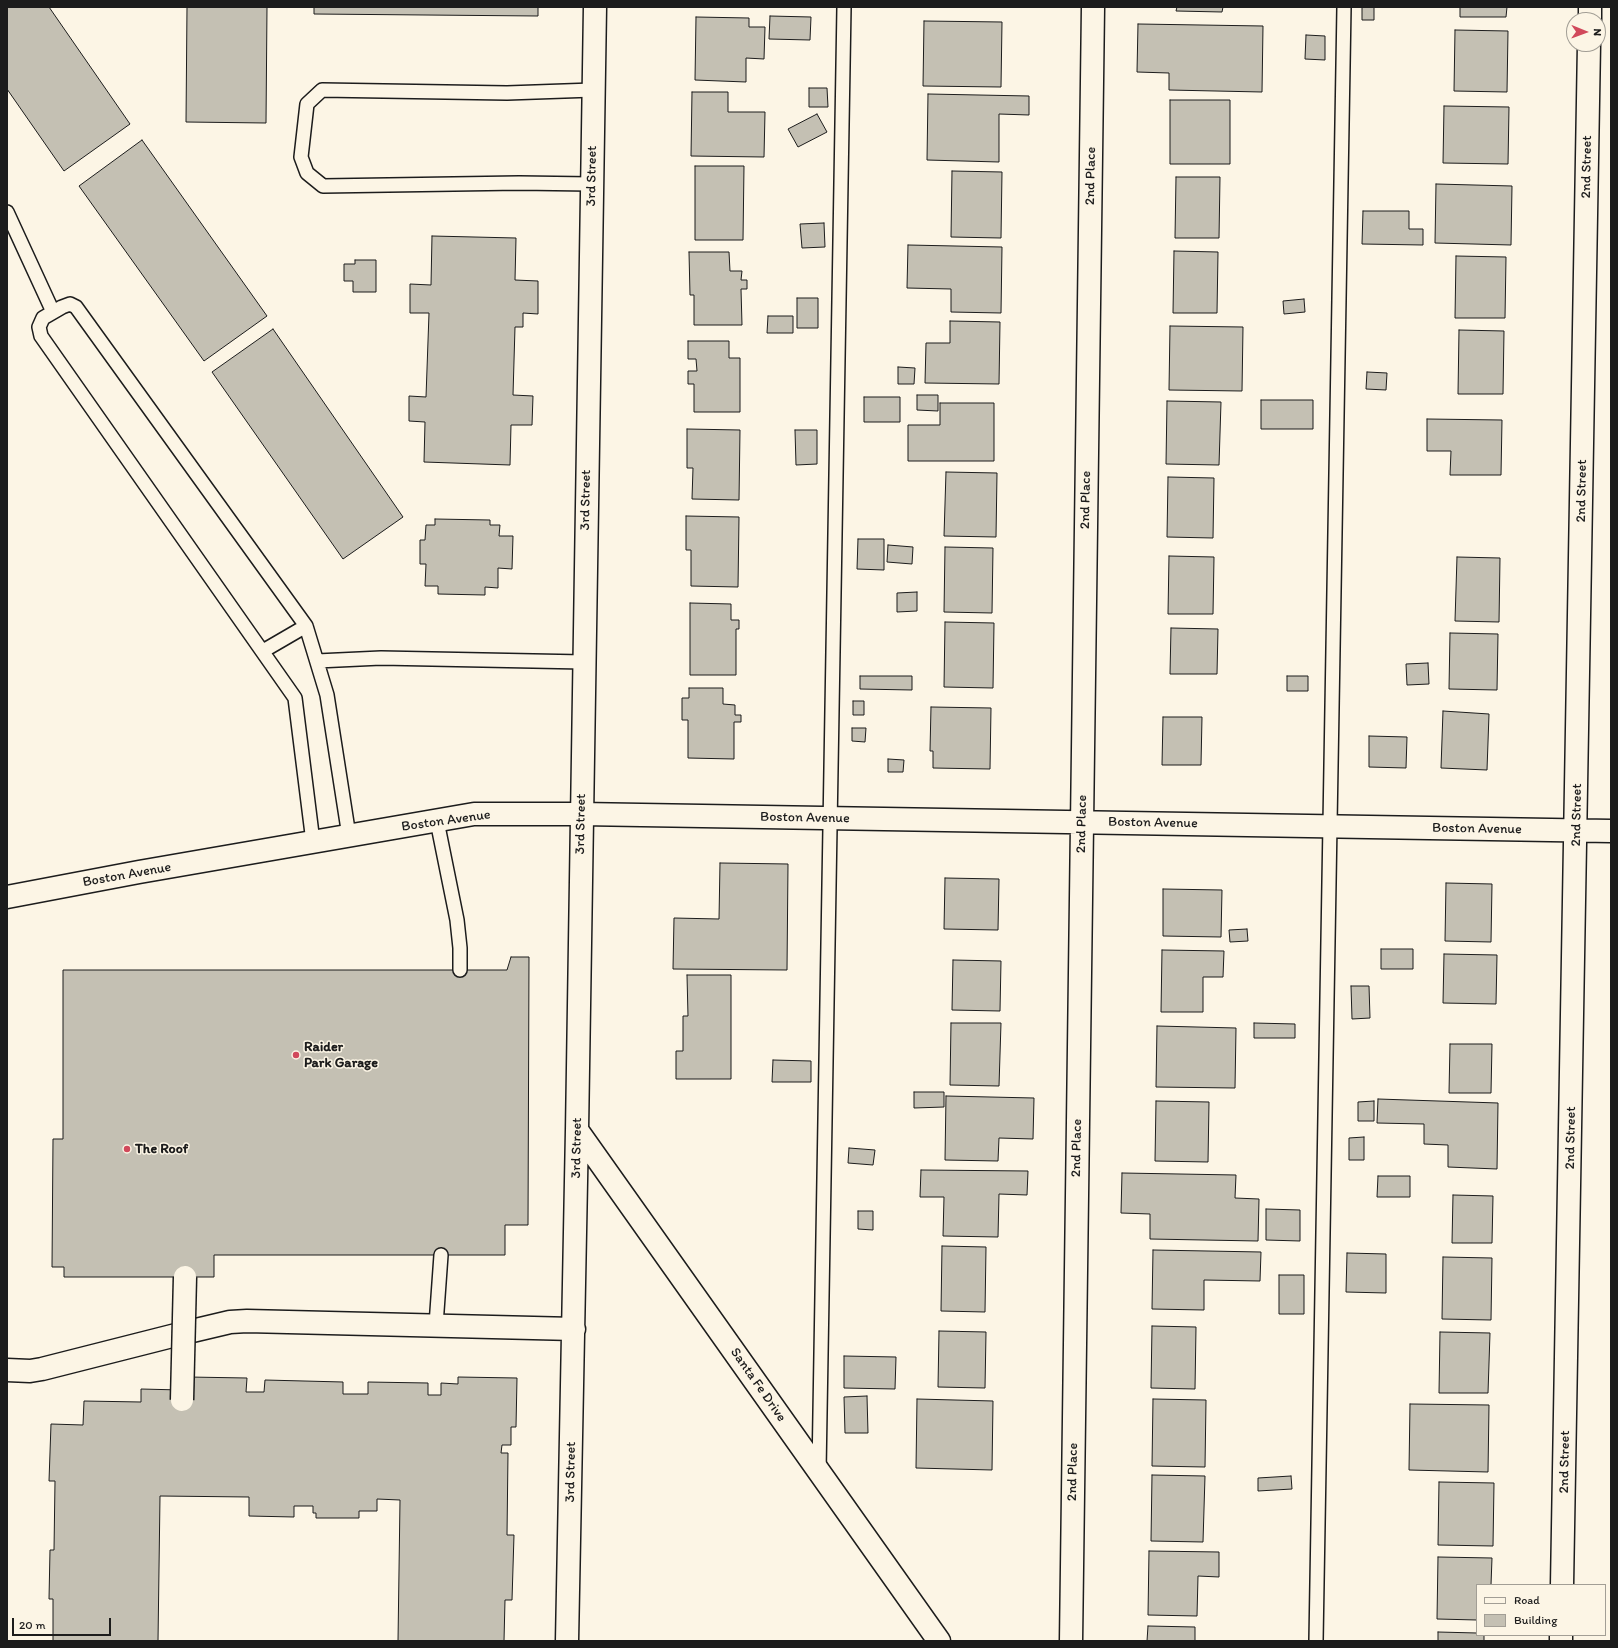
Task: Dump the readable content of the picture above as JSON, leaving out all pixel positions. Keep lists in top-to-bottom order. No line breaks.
{"streets":{"street":["2nd Street","3rd Street","2nd Place","Boston Avenue","Santa Fe Drive"]},"crossings":[["2nd Street","Boston Avenue"],["3rd Street","Boston Avenue"],["3rd Street","Santa Fe Drive"],["2nd Place","Boston Avenue"]],"places":["Raider Park Garage","The Roof"],"legend":["Road","Building"],"scale_bar":"20 m","north":"right"}
